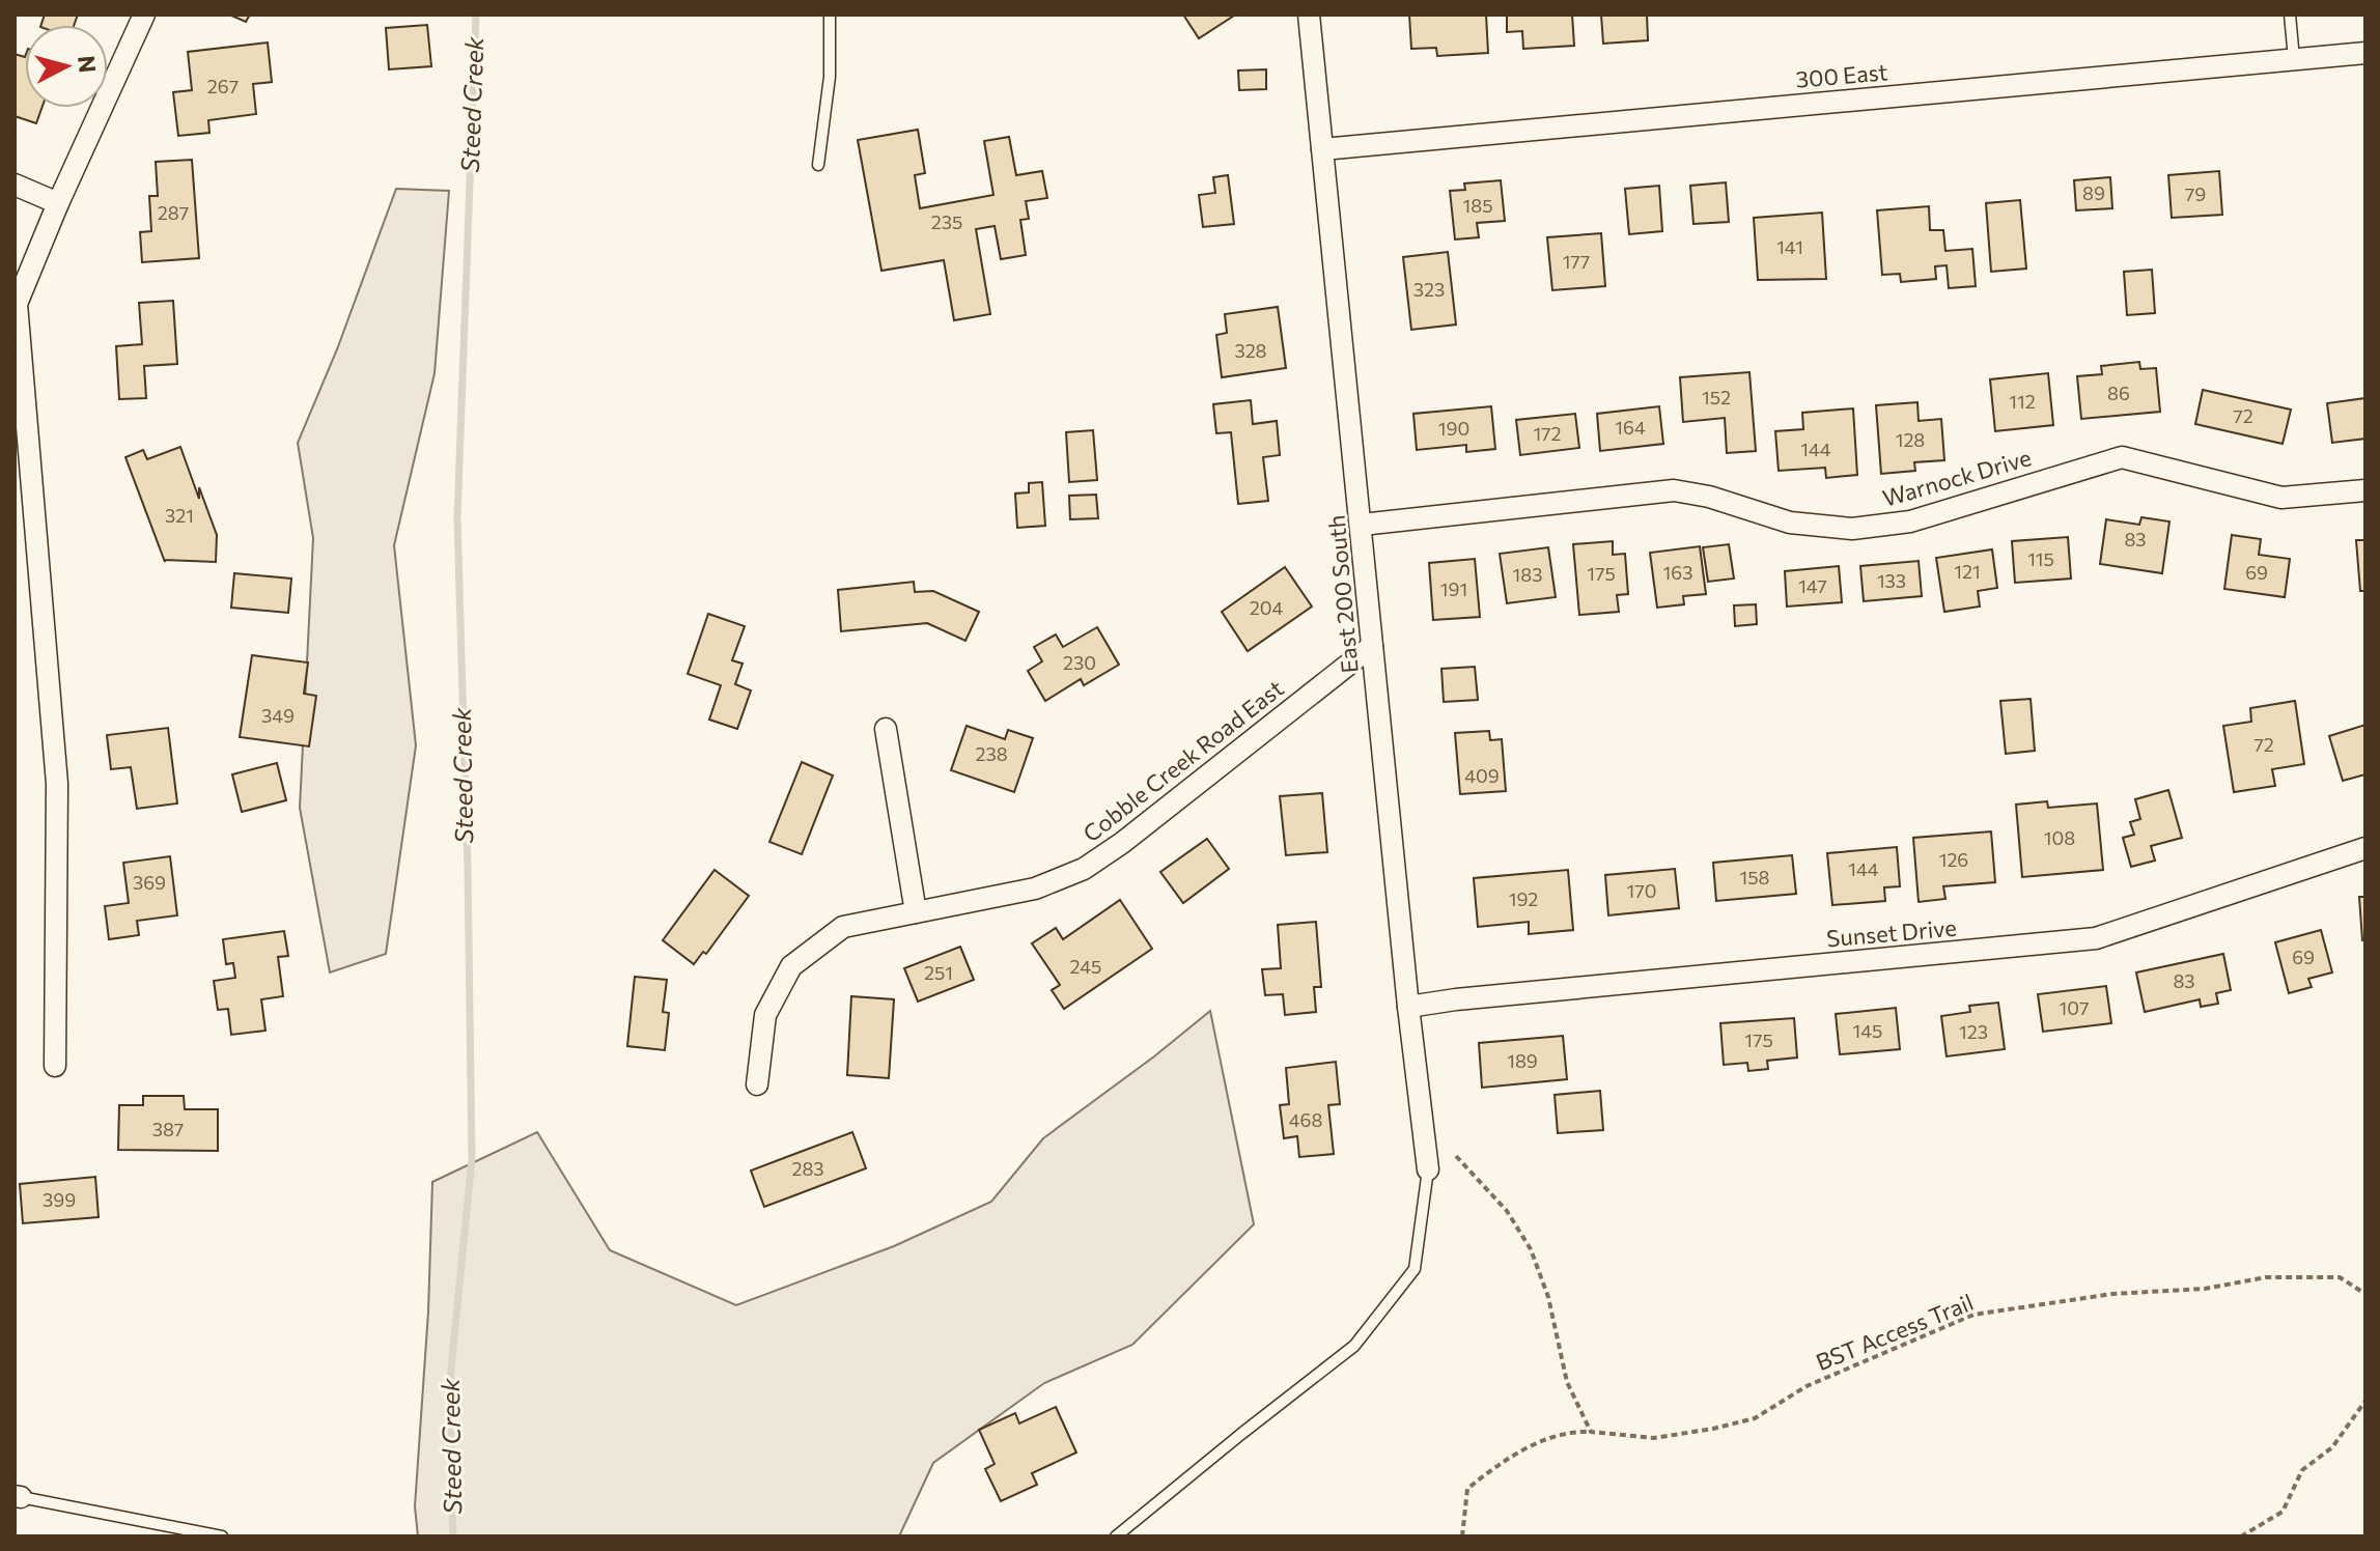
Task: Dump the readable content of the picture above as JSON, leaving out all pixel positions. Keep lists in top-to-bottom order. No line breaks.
{"streets":{"street":["300 East","Warnock Drive","East 200 South","Cobble Creek Road East","Sunset Drive"],"path":["BST Access Trail"]},"crossings":[["300 East","East 200 South"],["Warnock Drive","East 200 South"],["East 200 South","Cobble Creek Road East"],["East 200 South","Sunset Drive"]],"water":["Steed Creek"],"house_numbers":["267","89","79","185","287","235","141","177","323","328","86","152","112","72","164","190","172","128","144","321","83","115","121","163","69","175","183","133","147","191","204","230","349","72","238","409","108","126","144","158","369","170","192","69","245","251","83","107","145","123","175","189","468","387","283","399"],"north":"right"}
